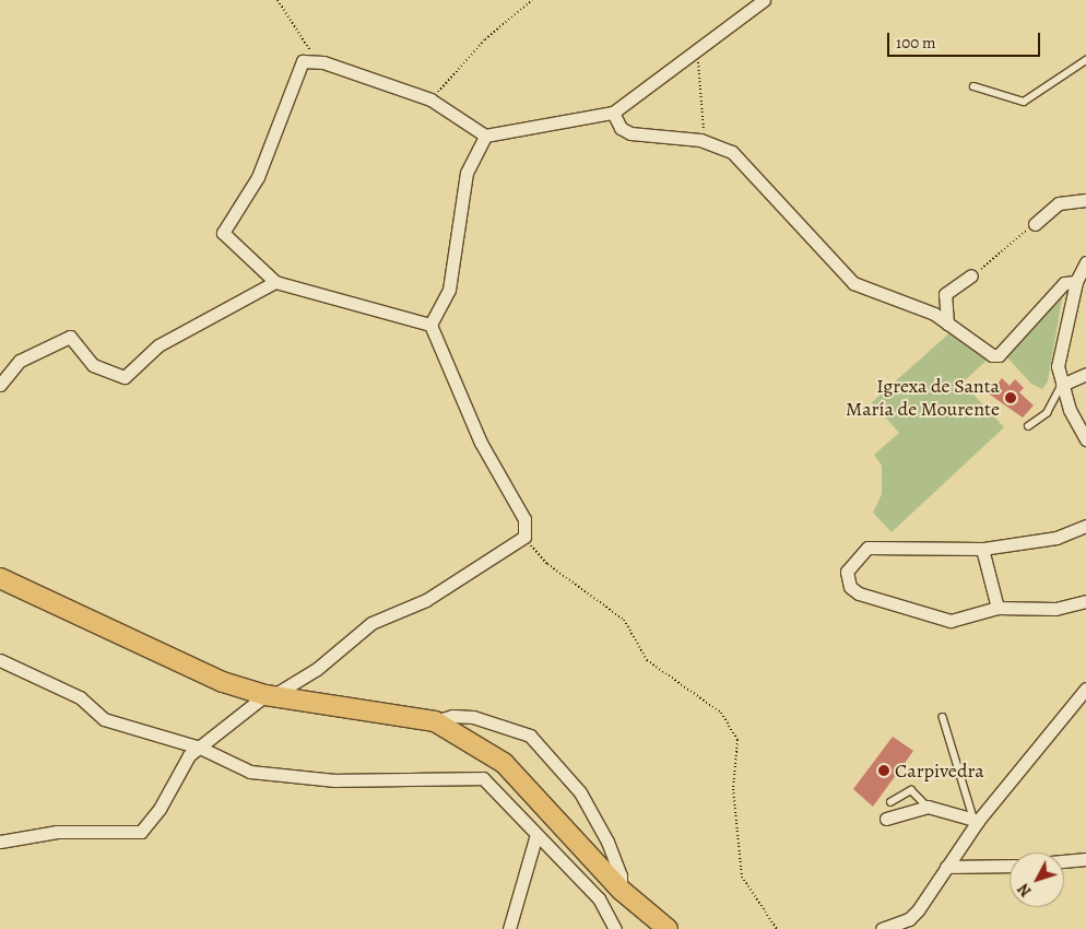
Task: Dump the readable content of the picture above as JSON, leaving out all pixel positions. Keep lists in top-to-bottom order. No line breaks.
{"places":["Igrexa de Santa María de Mourente","Carpivedra"],"scale_bar":"100 m","north":"bottom left"}
